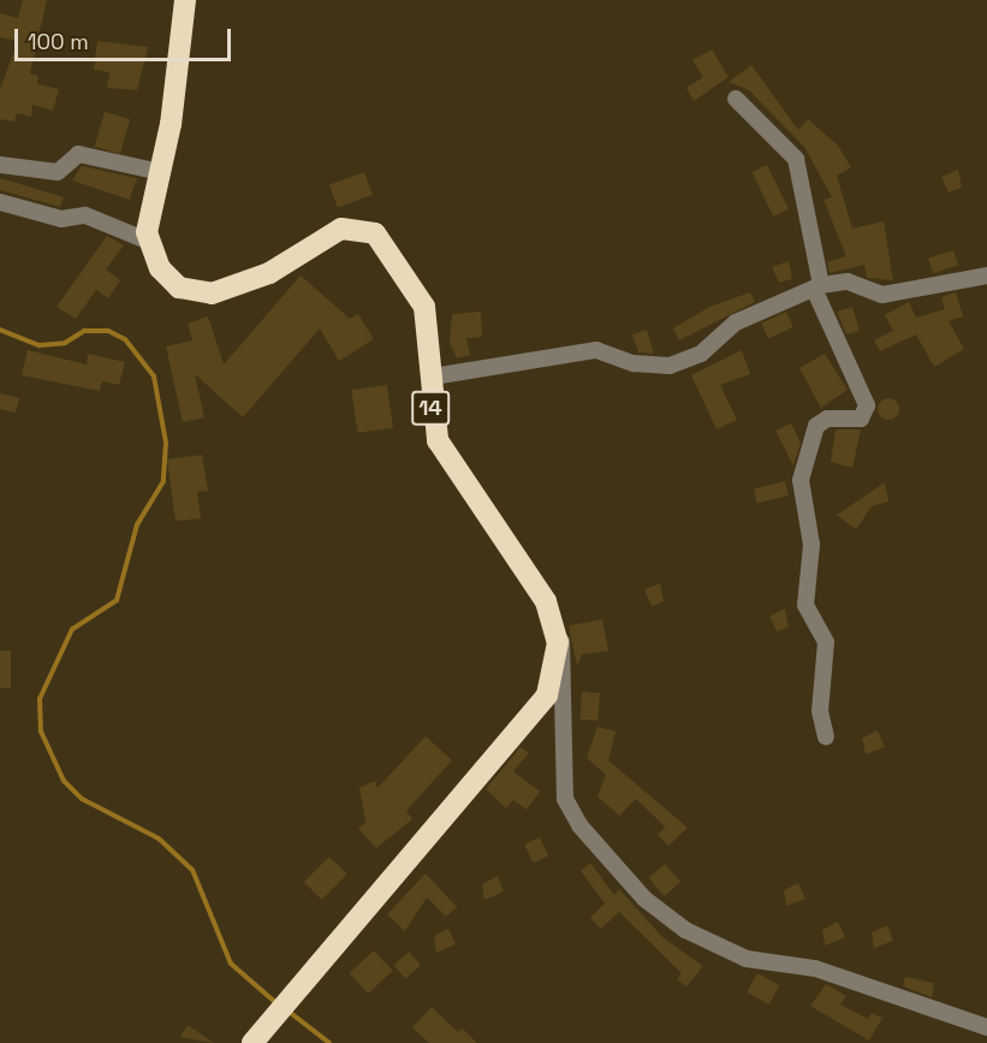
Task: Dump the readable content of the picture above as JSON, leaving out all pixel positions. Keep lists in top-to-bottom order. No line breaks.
{"streets":{"highway":["14"]},"scale_bar":"100 m"}
